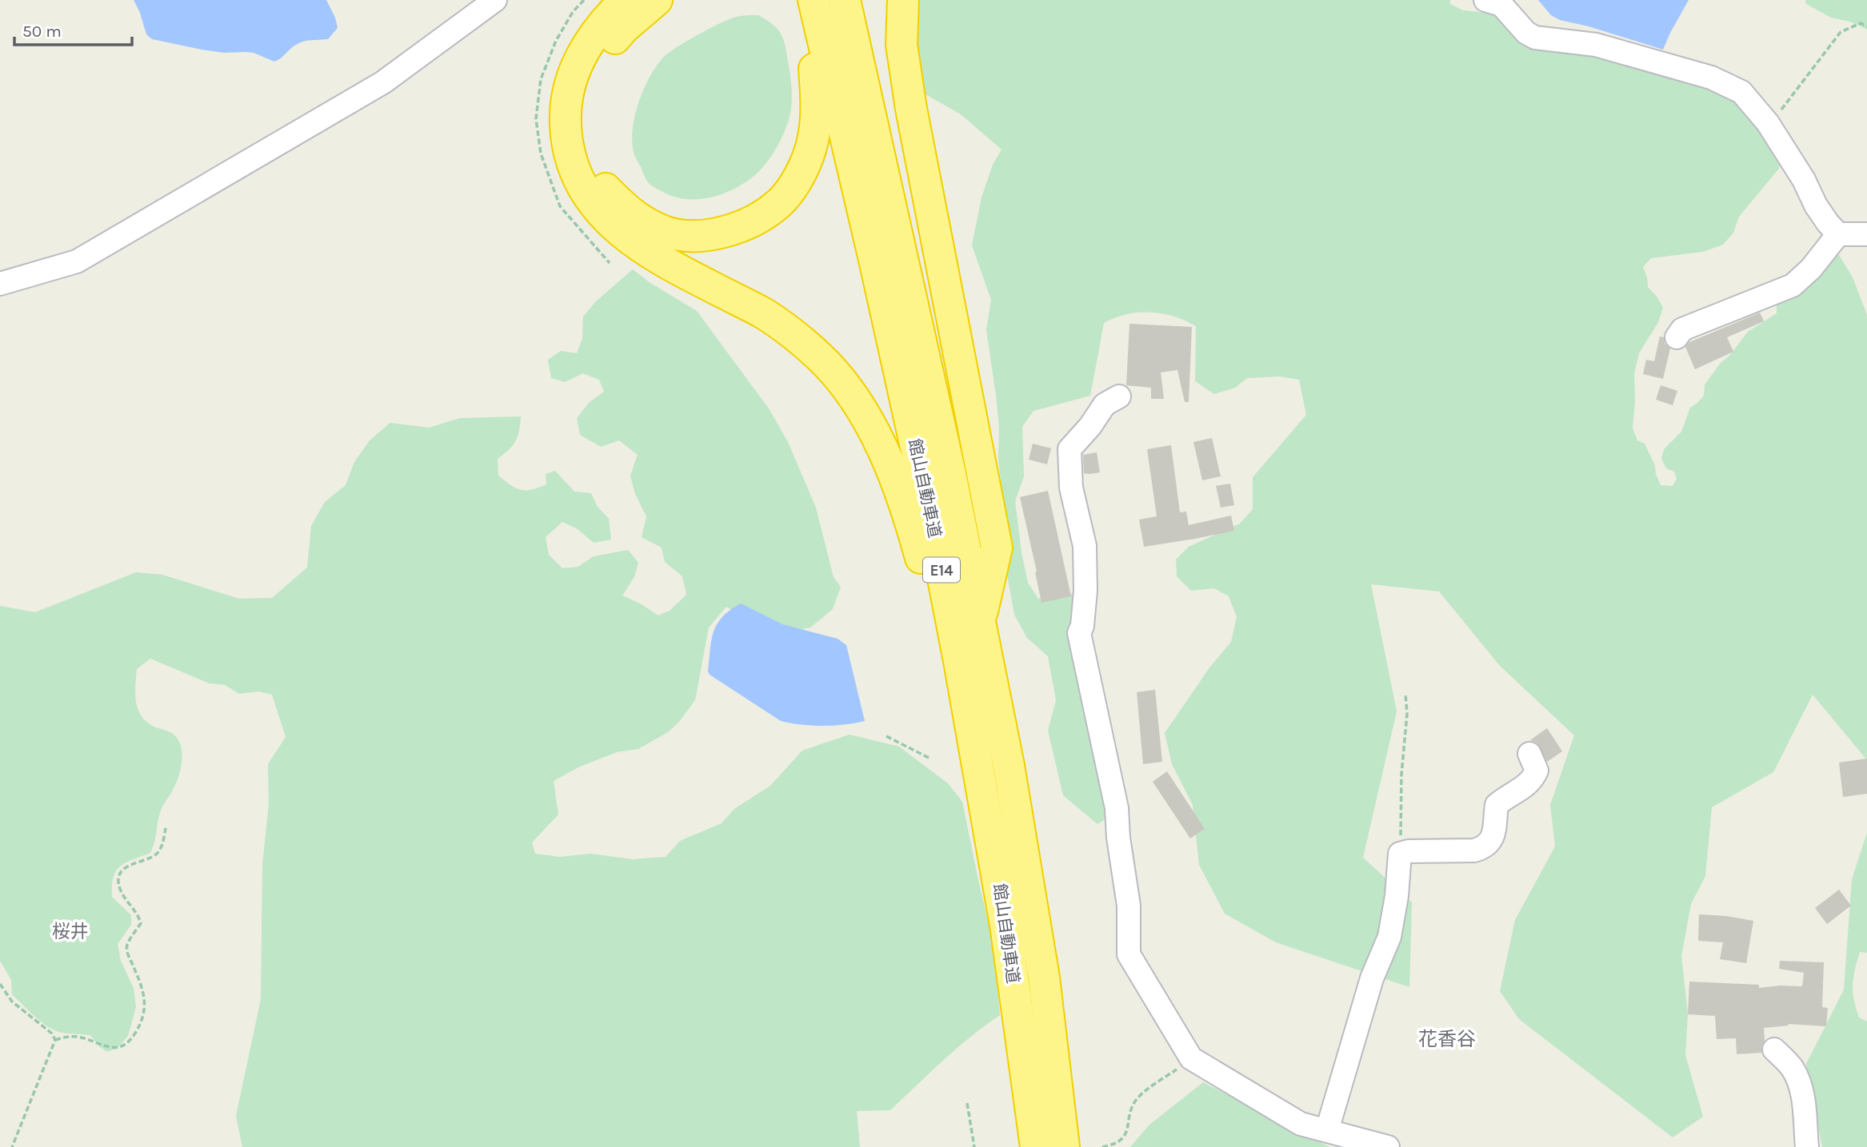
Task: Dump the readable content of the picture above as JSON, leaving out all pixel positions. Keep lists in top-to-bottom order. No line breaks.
{"streets":{"highway":["館山自動車道","E14"]},"districts":["桜井","花香谷"],"scale_bar":"50 m"}
